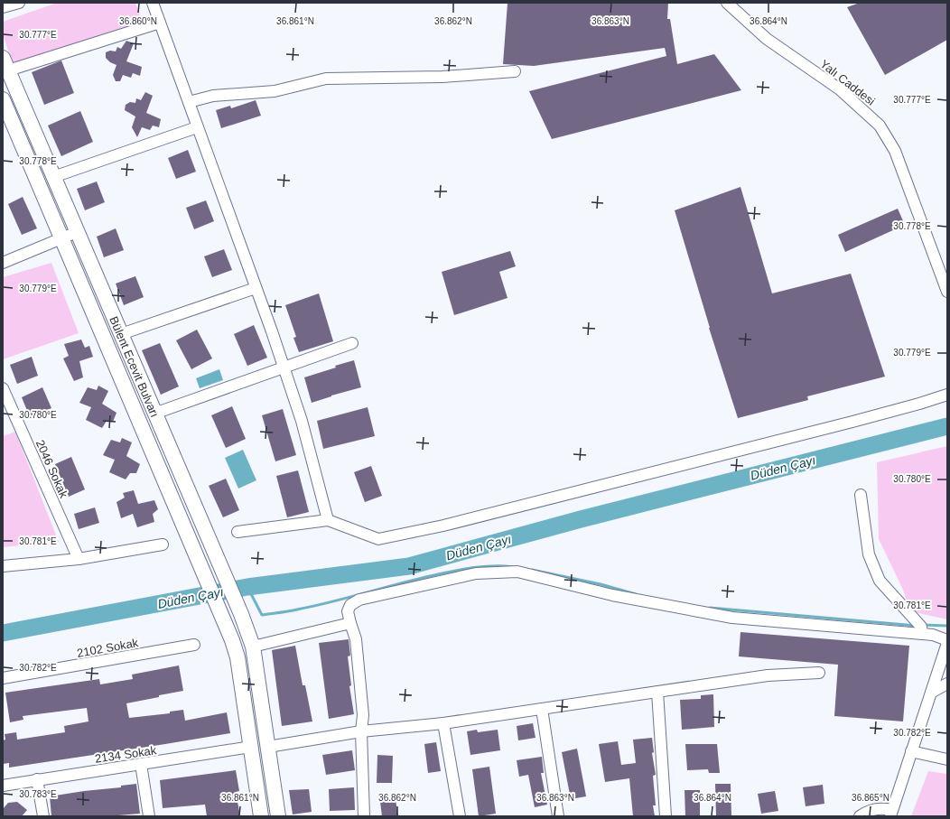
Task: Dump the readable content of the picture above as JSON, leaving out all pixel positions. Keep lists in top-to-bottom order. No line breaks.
{"streets":{"main road":["Bülent Ecevit Bulvarı"],"street":["Yalı Caddesi","2046 Sokak","2102 Sokak","2134 Sokak"]},"crossings":[["Bülent Ecevit Bulvarı","2134 Sokak"]],"water":["Düden Çayı"],"coordinates":["36.860°N","36.861°N","36.862°N","36.863°N","36.864°N","30.777°E","30.778°E","30.779°E","30.780°E","30.781°E","30.782°E","30.783°E","36.865°N"]}
